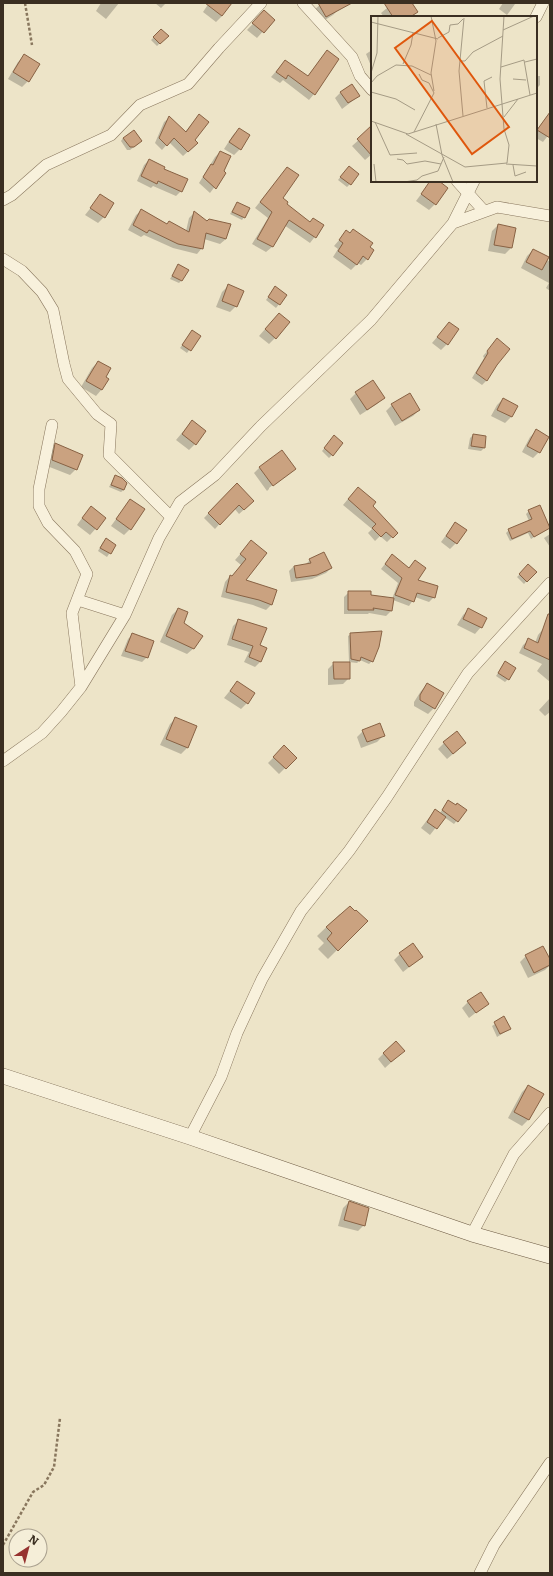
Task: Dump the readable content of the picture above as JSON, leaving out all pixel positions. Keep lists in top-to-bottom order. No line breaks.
{"north":"top right"}
